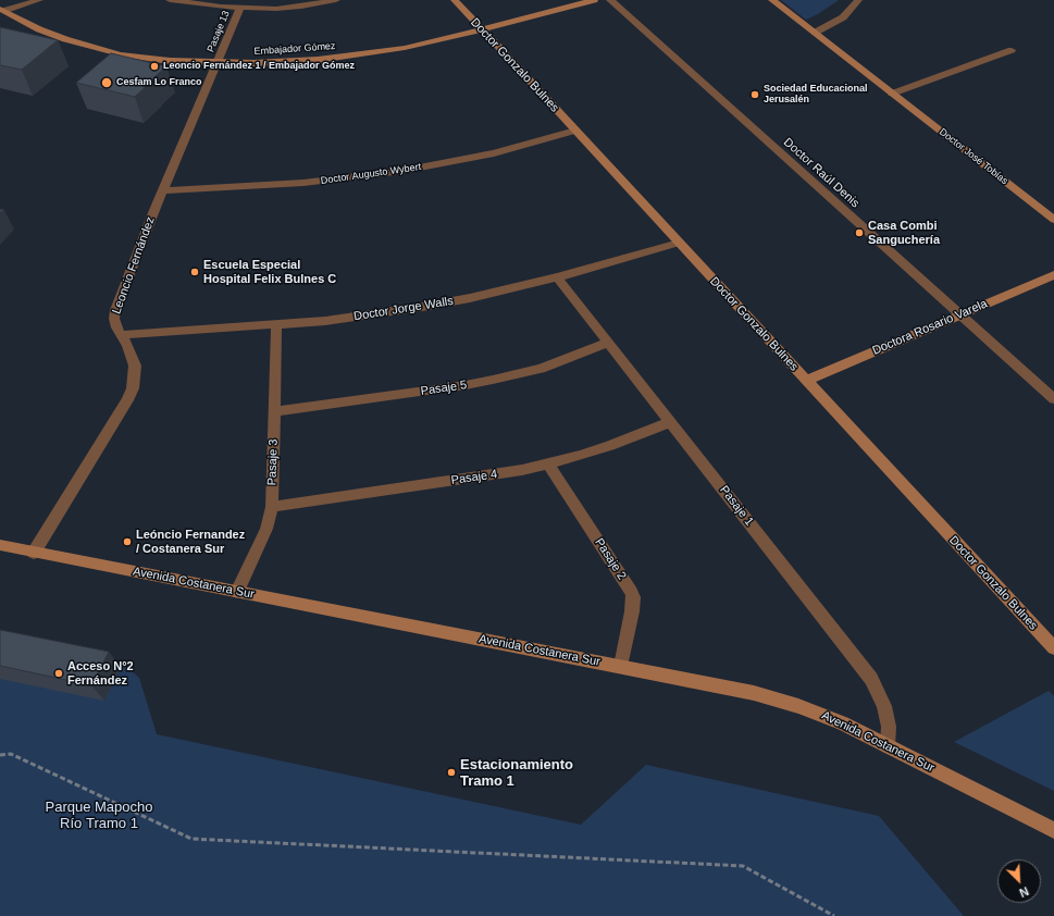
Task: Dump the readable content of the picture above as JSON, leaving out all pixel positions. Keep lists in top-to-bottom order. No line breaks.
{"streets":{"street":["Pasaje 13","Embajador Gómez","Doctor Gonzalo Bulnes","Doctor José Tobías","Doctor Raúl Denis","Doctor Augusto Wybert","Leoncio Fernández","Doctor Jorge Walls","Doctora Rosario Varela","Pasaje 5","Pasaje 3","Pasaje 4","Pasaje 1","Pasaje 2","Avenida Costanera Sur"]},"crossings":[["Pasaje 13","Embajador Gómez"],["Pasaje 13","Leoncio Fernández"],["Embajador Gómez","Doctor Gonzalo Bulnes"],["Embajador Gómez","Leoncio Fernández"],["Doctor Gonzalo Bulnes","Doctor Augusto Wybert"],["Doctor Gonzalo Bulnes","Doctor Jorge Walls"],["Doctor Gonzalo Bulnes","Doctora Rosario Varela"],["Doctor Raúl Denis","Doctora Rosario Varela"],["Doctor Augusto Wybert","Leoncio Fernández"],["Leoncio Fernández","Doctor Jorge Walls"],["Leoncio Fernández","Avenida Costanera Sur"],["Doctor Jorge Walls","Pasaje 3"],["Doctor Jorge Walls","Pasaje 1"],["Pasaje 5","Pasaje 3"],["Pasaje 5","Pasaje 1"],["Pasaje 3","Pasaje 4"],["Pasaje 3","Avenida Costanera Sur"],["Pasaje 4","Pasaje 1"],["Pasaje 4","Pasaje 2"],["Pasaje 1","Avenida Costanera Sur"],["Pasaje 2","Avenida Costanera Sur"]],"parks":["Parque Mapocho Río Tramo 1"],"places":["Leoncio Fernández 1 / Embajador Gómez","Cesfam Lo Franco","Sociedad Educacional Jerusalén","Casa Combi Sanguchería","Escuela Especial Hospital Felix Bulnes C","Leóncio Fernandez / Costanera Sur","Acceso N°2 Fernández","Estacionamiento Tramo 1"],"north":"bottom right"}
